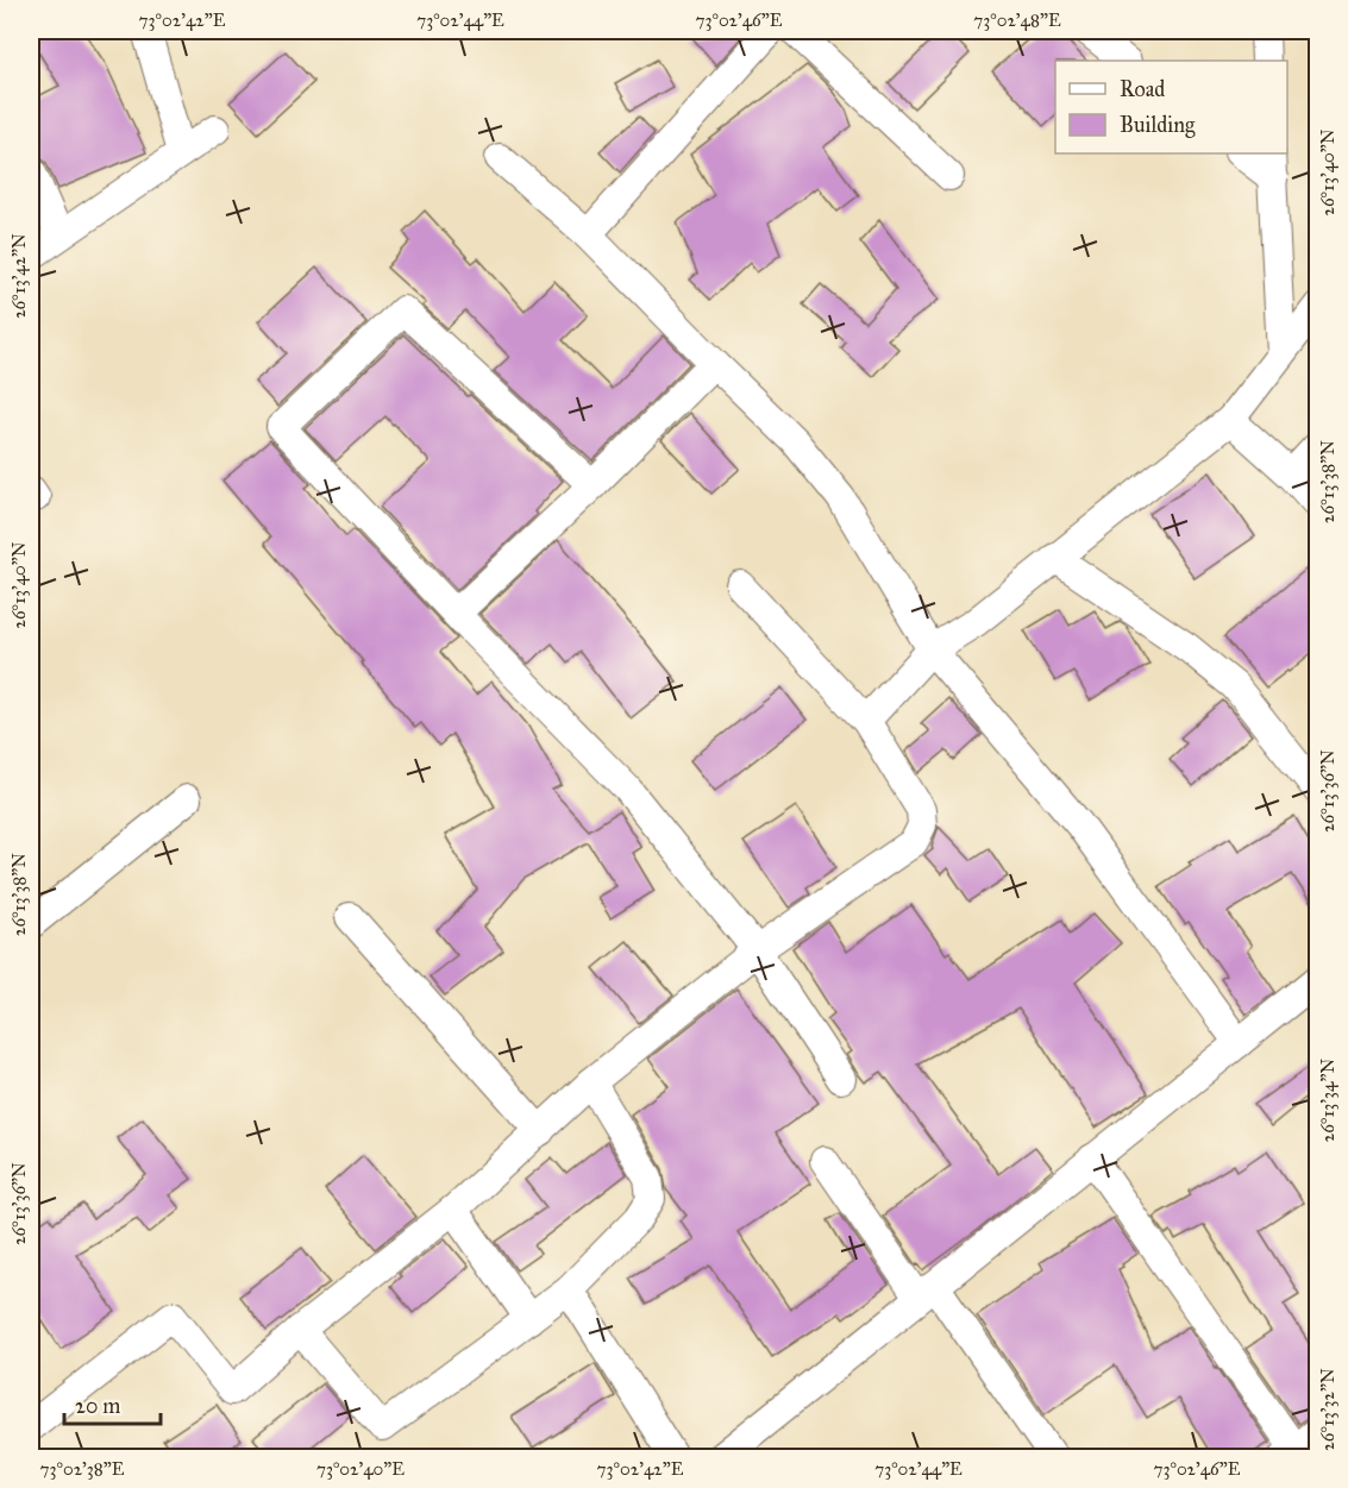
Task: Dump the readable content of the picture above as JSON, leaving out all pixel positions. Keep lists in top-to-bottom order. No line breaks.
{"legend":["Road","Building"],"scale_bar":"20 m","coordinates":["73°02'42\"E","73°02'44\"E","73°02'46\"E","73°02'48\"E","26°13'40\"N","26°13'42\"N","26°13'38\"N","26°13'36\"N","26°13'34\"N","26°13'32\"N","73°02'38\"E","73°02'40\"E"]}
